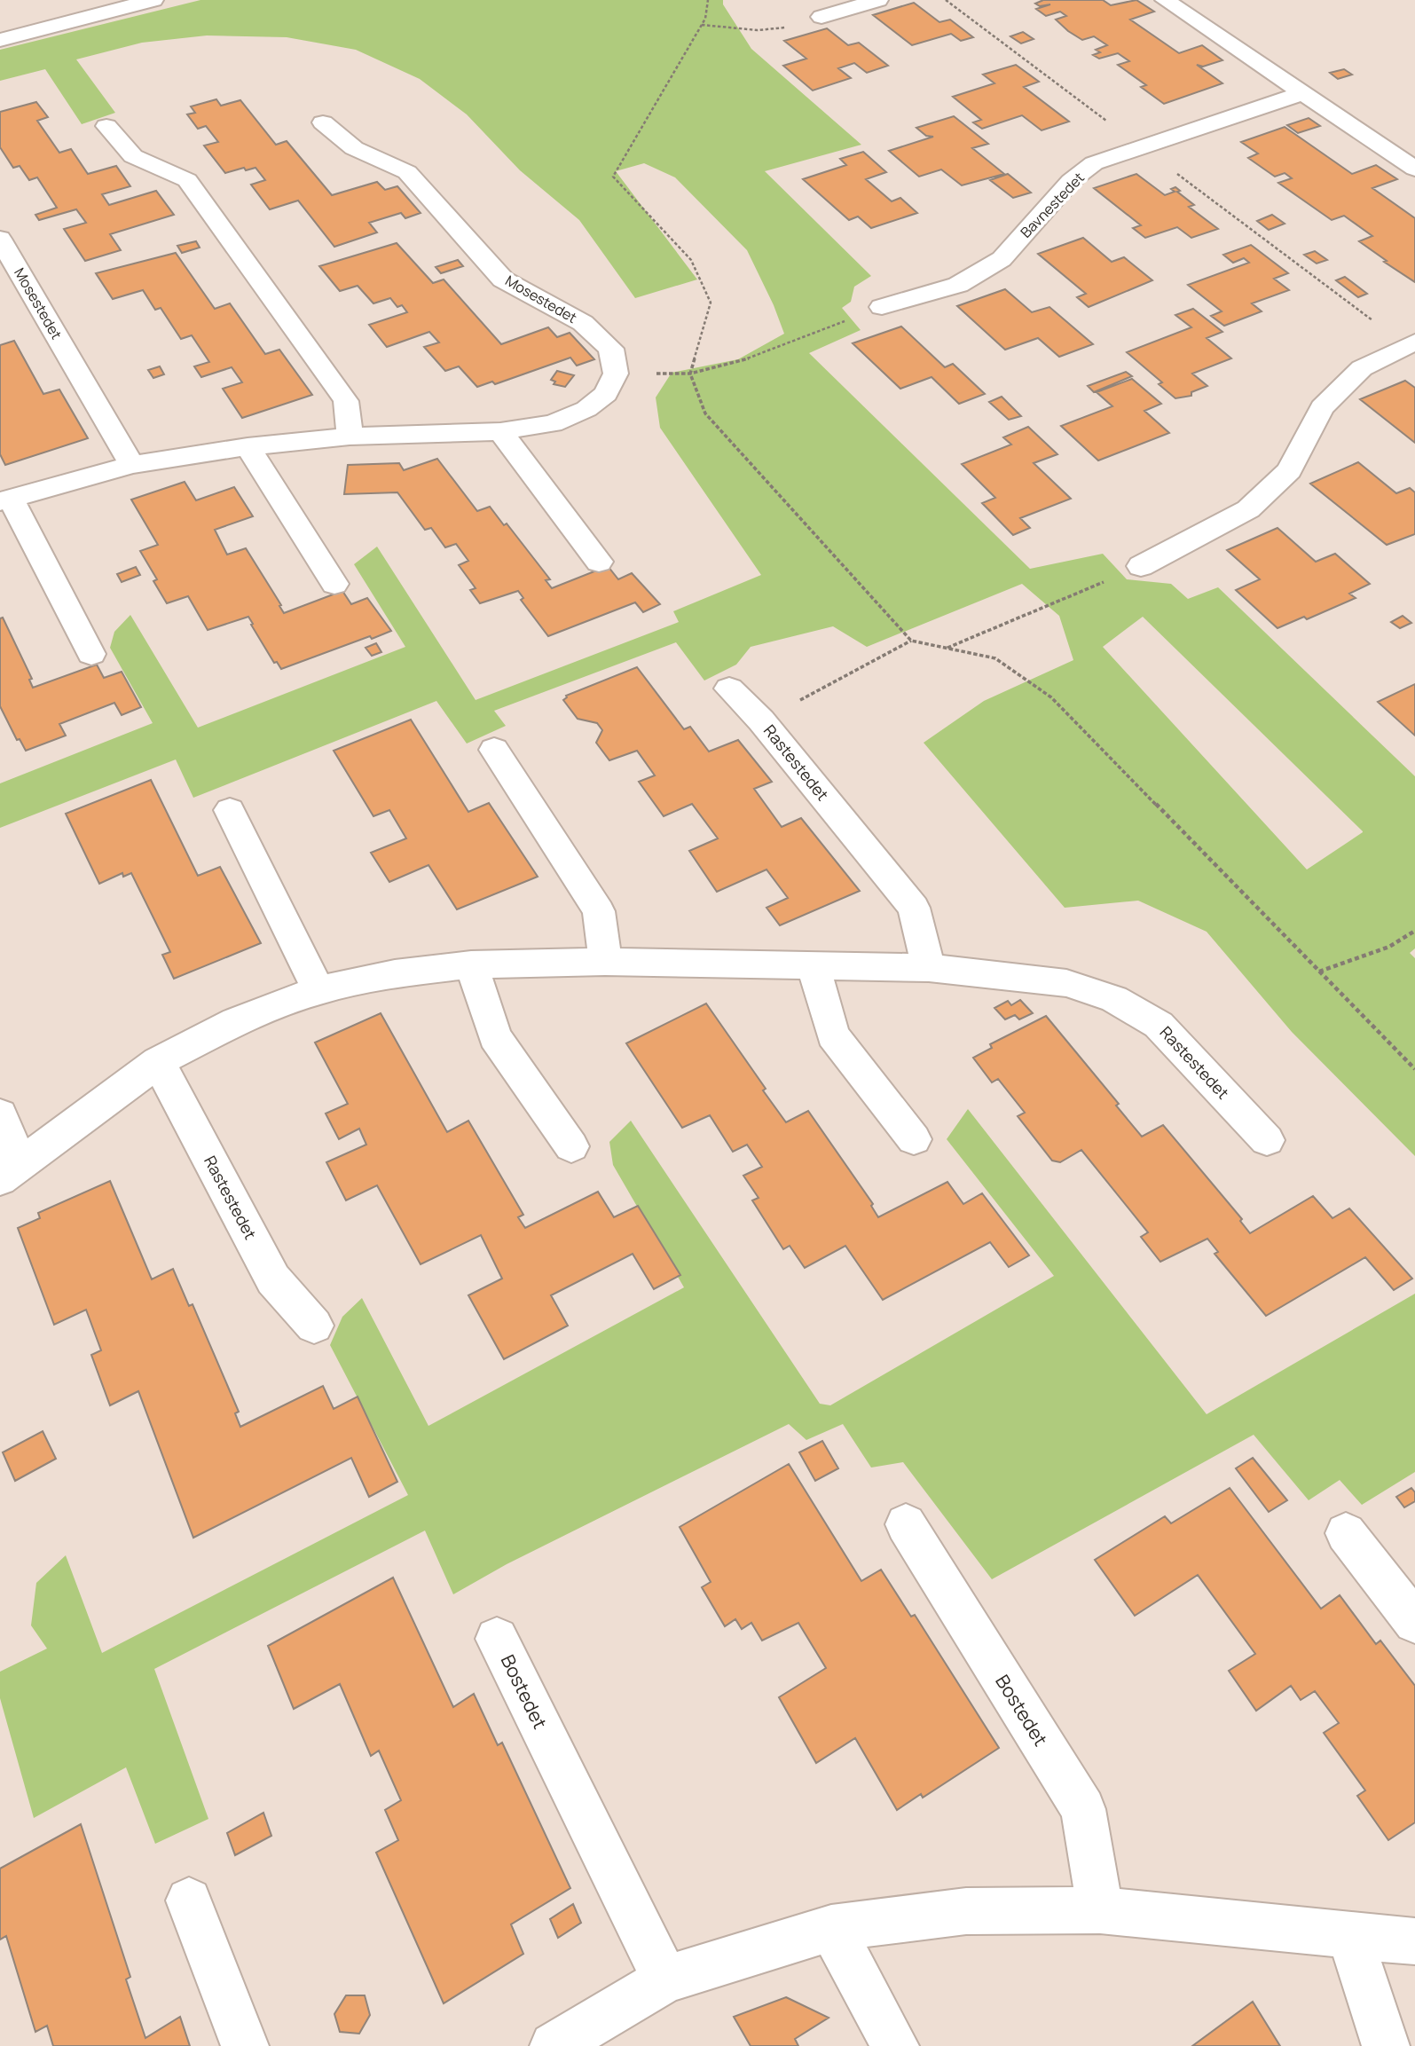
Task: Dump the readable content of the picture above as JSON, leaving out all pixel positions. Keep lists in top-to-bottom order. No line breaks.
{"streets":{"street":["Bavnestedet","Mosestedet","Rastestedet","Bostedet"]}}
